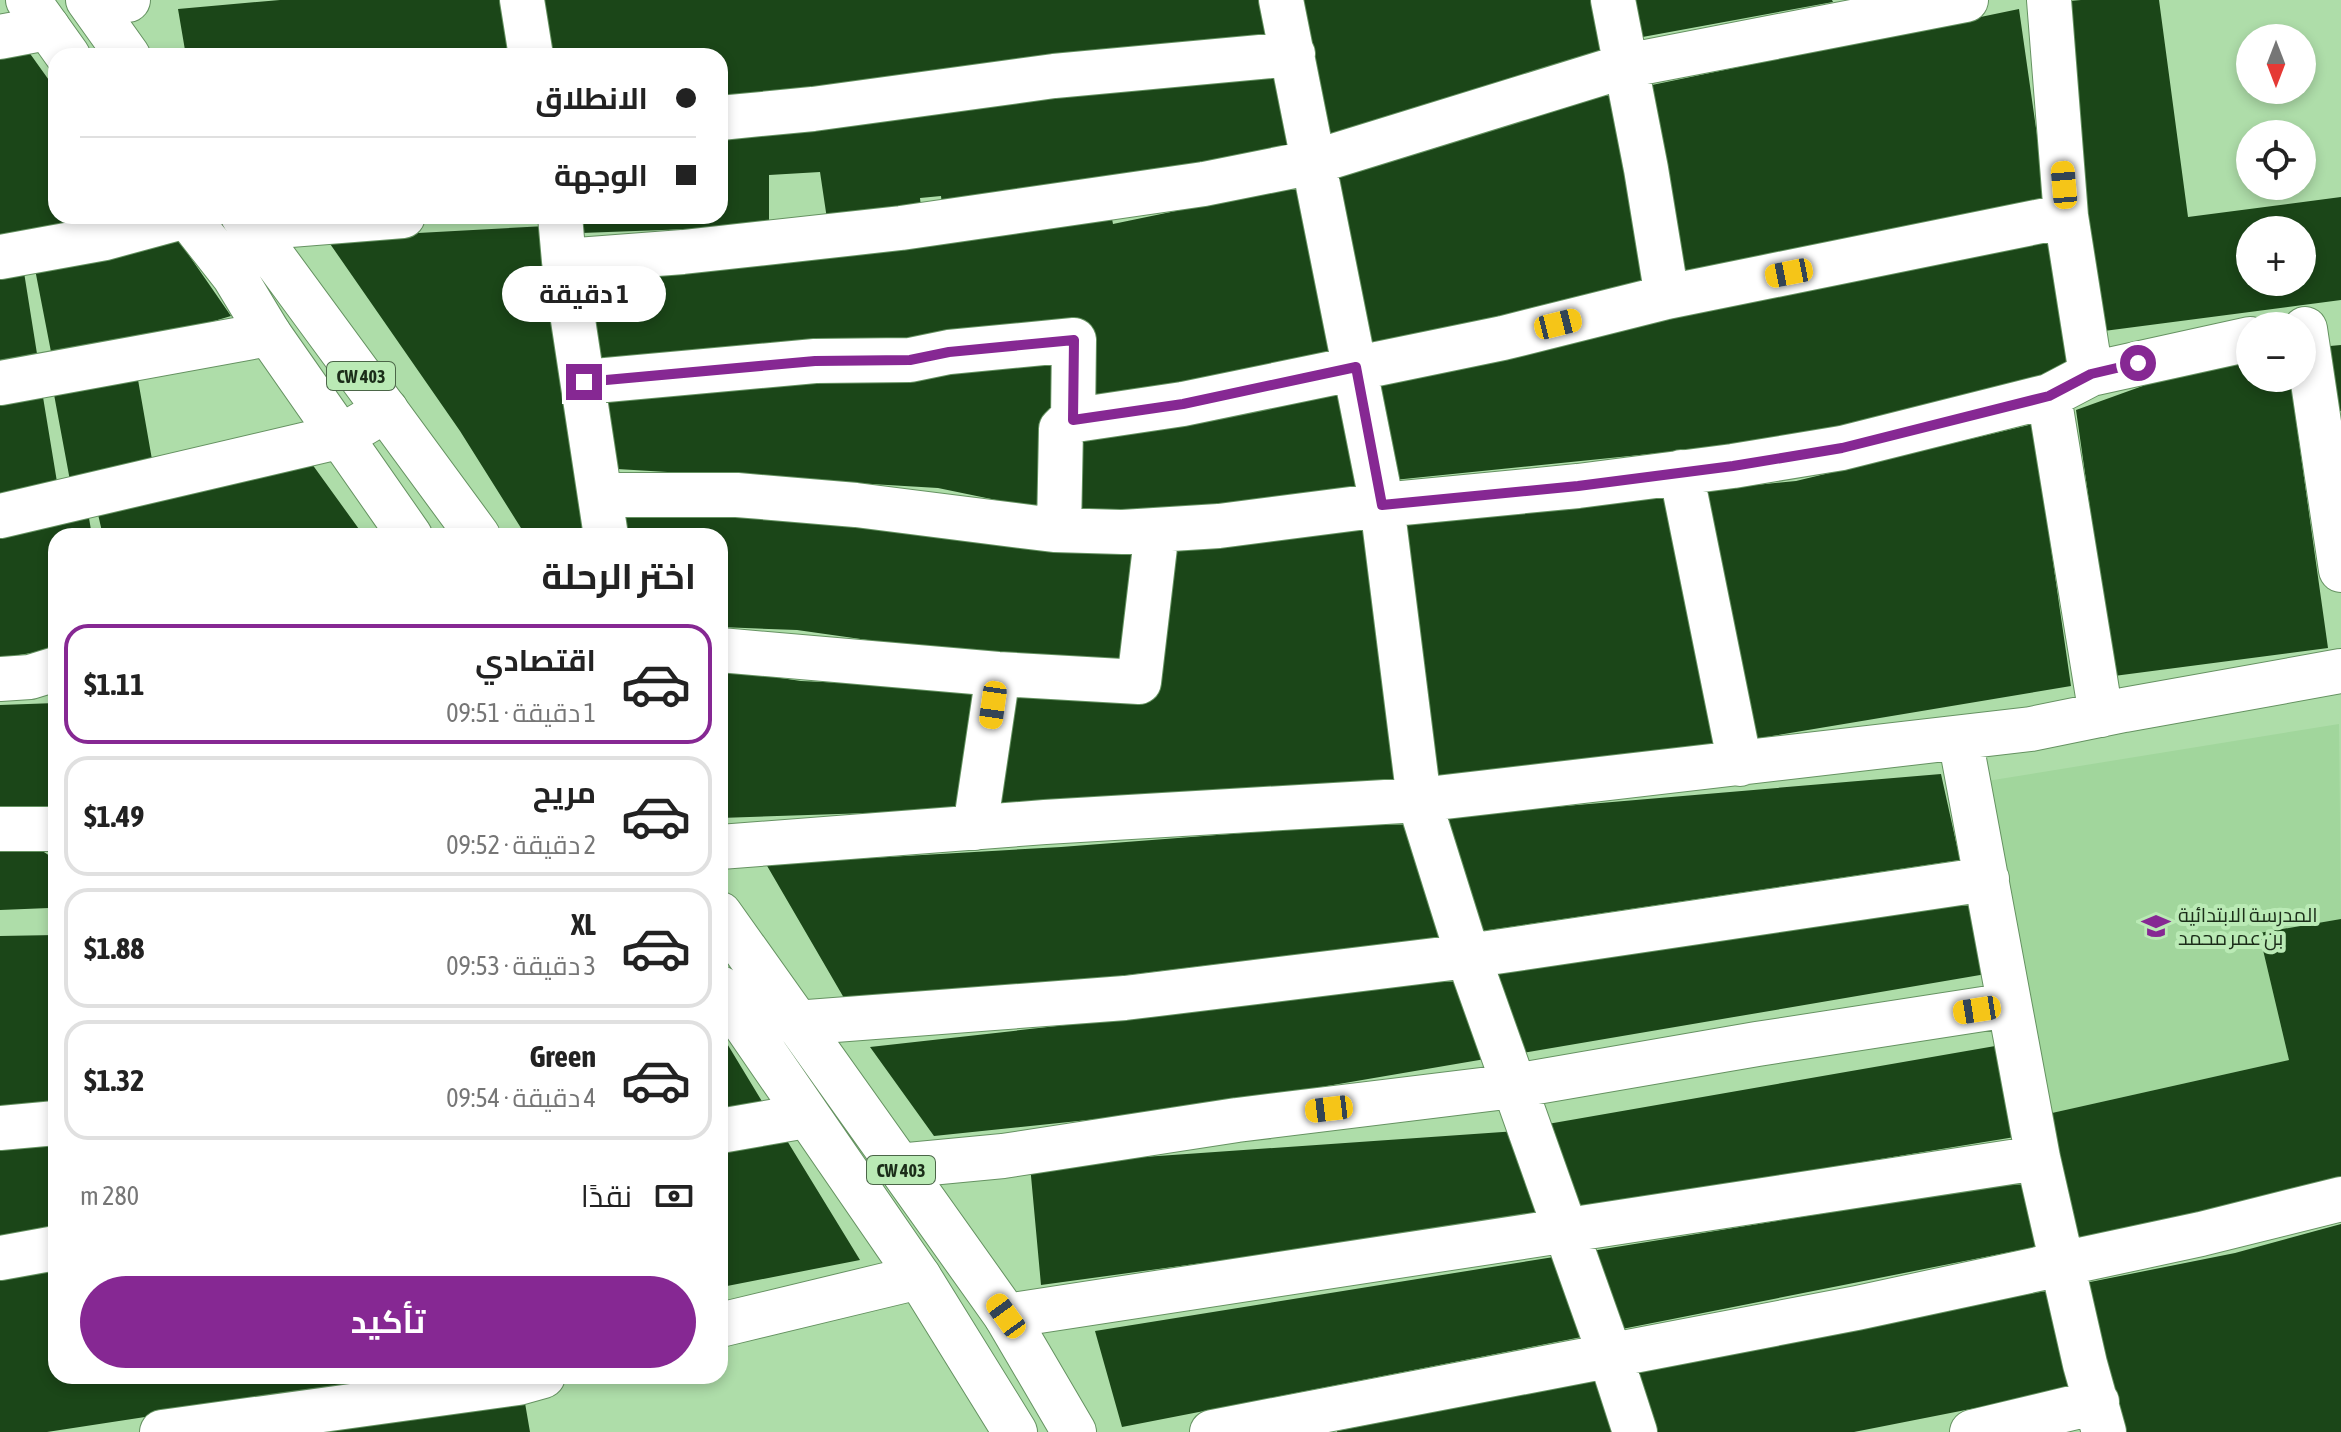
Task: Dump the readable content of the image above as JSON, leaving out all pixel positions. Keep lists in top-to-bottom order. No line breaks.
{"streets":{"street":["CW 403"]},"places":{"school or university":["المدرسة الابتدائية بن عمر محمد"]},"north":"bottom","page":{"map_buttons":["+","−"],"banner":["الانطلاق","الوجهة"],"bubble":"1 دقيقة","heading":"اختر الرحلة","list":[{"name":"اقتصادي","note":"1 دقيقة · 09:51","value":"$1.11"},{"name":"مريح","note":"2 دقيقة · 09:52","value":"$1.49"},{"name":"XL","note":"3 دقيقة · 09:53","value":"$1.88"},{"name":"Green","note":"4 دقيقة · 09:54","value":"$1.32"}],"pay":["نقدًا","280 m"],"buttons":"تأكيد"}}
